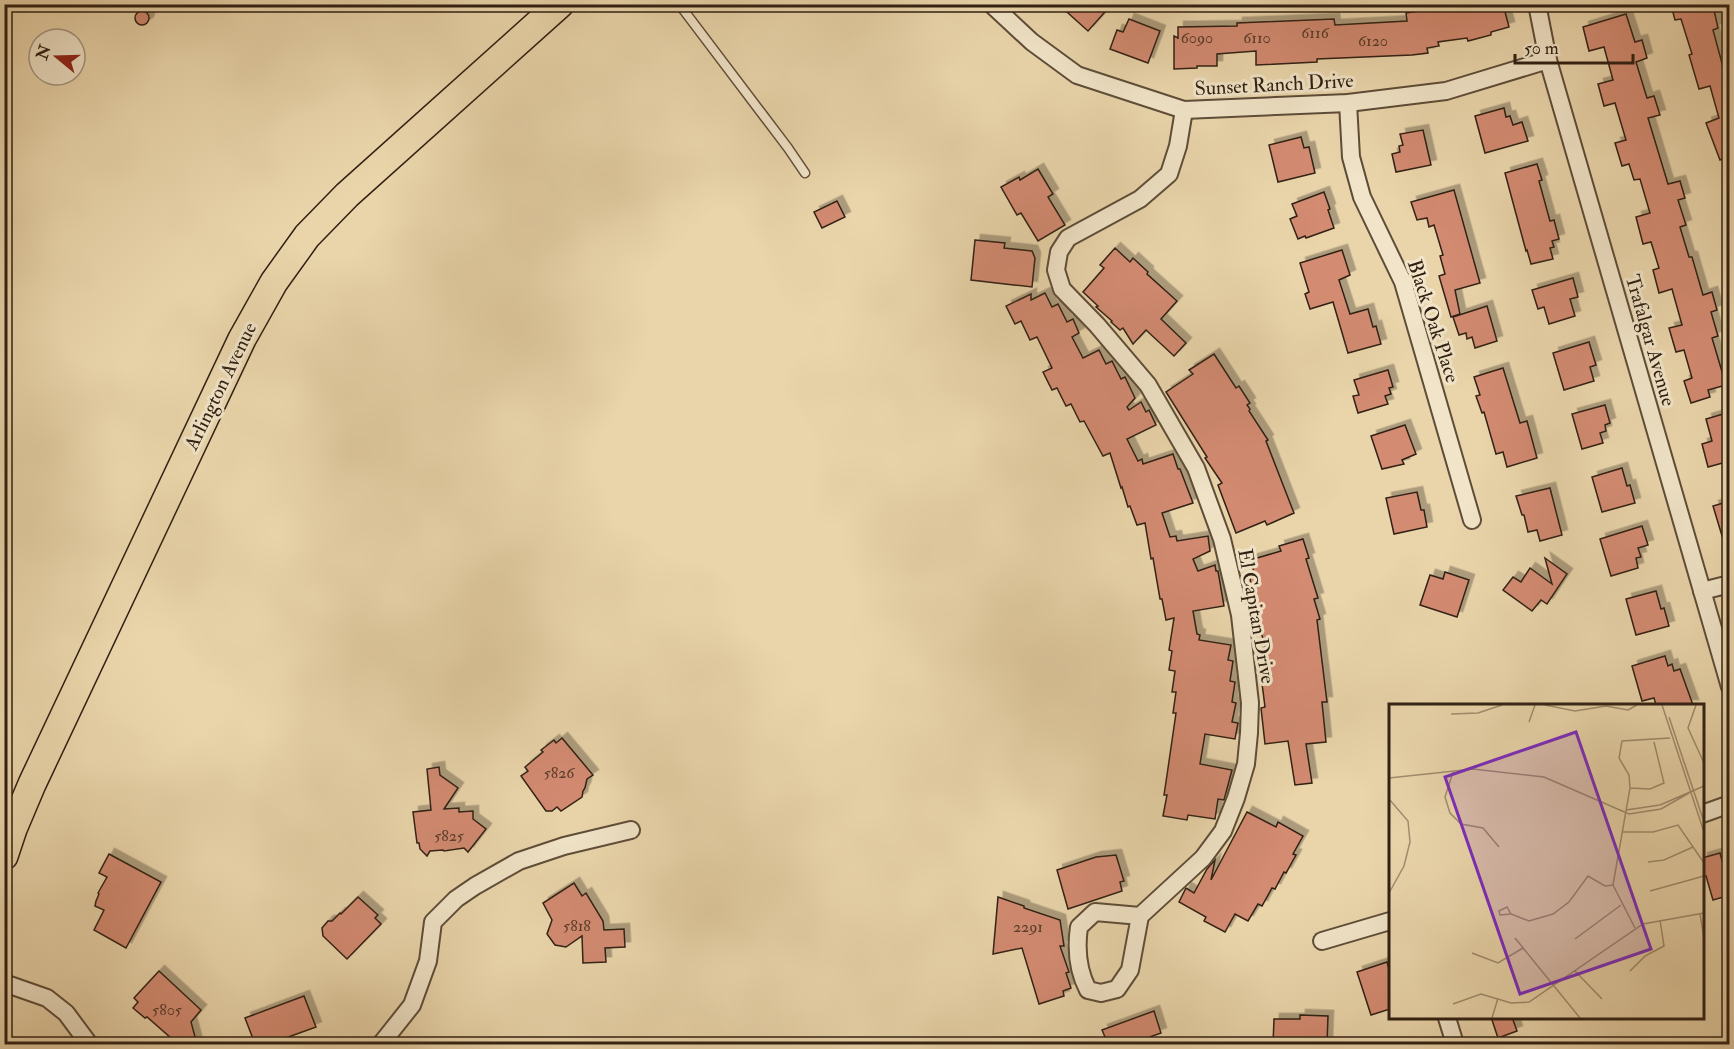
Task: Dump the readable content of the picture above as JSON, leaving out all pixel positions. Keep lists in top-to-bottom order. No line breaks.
{"streets":{"main road":["Arlington Avenue"],"street":["Sunset Ranch Drive","Black Oak Place","Trafalgar Avenue","El Capitan Drive"]},"crossings":[["Sunset Ranch Drive","Black Oak Place"],["Sunset Ranch Drive","Trafalgar Avenue"],["Sunset Ranch Drive","El Capitan Drive"]],"house_numbers":["6116","6090","6110","6120","5826","5825","5818","2291","5805"],"scale_bar":"50 m","north":"left"}
